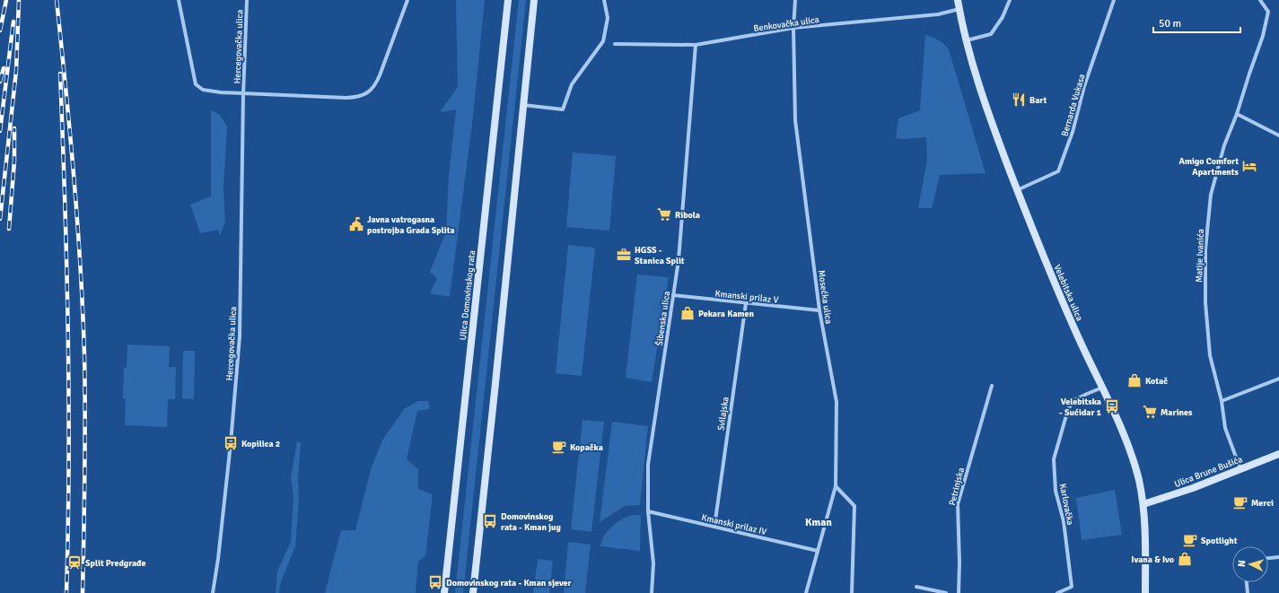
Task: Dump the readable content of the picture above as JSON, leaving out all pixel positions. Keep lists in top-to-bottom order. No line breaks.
{"streets":{"main road":["Velebitska ulica","Ulica Domovinskog rata","Ulica Brune Bušića"],"street":["Benkovačka ulica","Hercegovačka ulica","Bernarda Vukasa","Matije Ivanića","Kmanski prilaz V","Mosećka ulica","Šibenska ulica","Svilajska","Petrinjska","Karlovačka","Kmanski prilaz IV"]},"crossings":[["Benkovačka ulica","Velebitska ulica"],["Benkovačka ulica","Mosećka ulica"],["Benkovačka ulica","Šibenska ulica"],["Bernarda Vukasa","Velebitska ulica"],["Matije Ivanića","Ulica Brune Bušića"],["Velebitska ulica","Ulica Brune Bušića"],["Velebitska ulica","Karlovačka"],["Kmanski prilaz V","Mosećka ulica"],["Kmanski prilaz V","Šibenska ulica"],["Kmanski prilaz V","Svilajska"],["Mosećka ulica","Kmanski prilaz IV"],["Šibenska ulica","Kmanski prilaz IV"],["Svilajska","Kmanski prilaz IV"]],"districts":["Kman"],"places":{"restaurant":["Bart"],"hotel":["Amigo Comfort Apartments"],"supermarket":["Ribola","Marines"],"public building":["Javna vatrogasna postrojba Grada Splita"],"office":["HGSS - Stanica Split"],"shop":["Pekara Kamen","Kotač","Ivana & Ivo"],"bus stop":["Velebitska - Sućidar 1","Kopilica 2","Domovinskog rata - Kman jug","Domovinskog rata - Kman sjever"],"cafe":["Kopačka","Merci","Spotlight"],"station":["Split Predgrađe"]},"scale_bar":"50 m","north":"left"}
